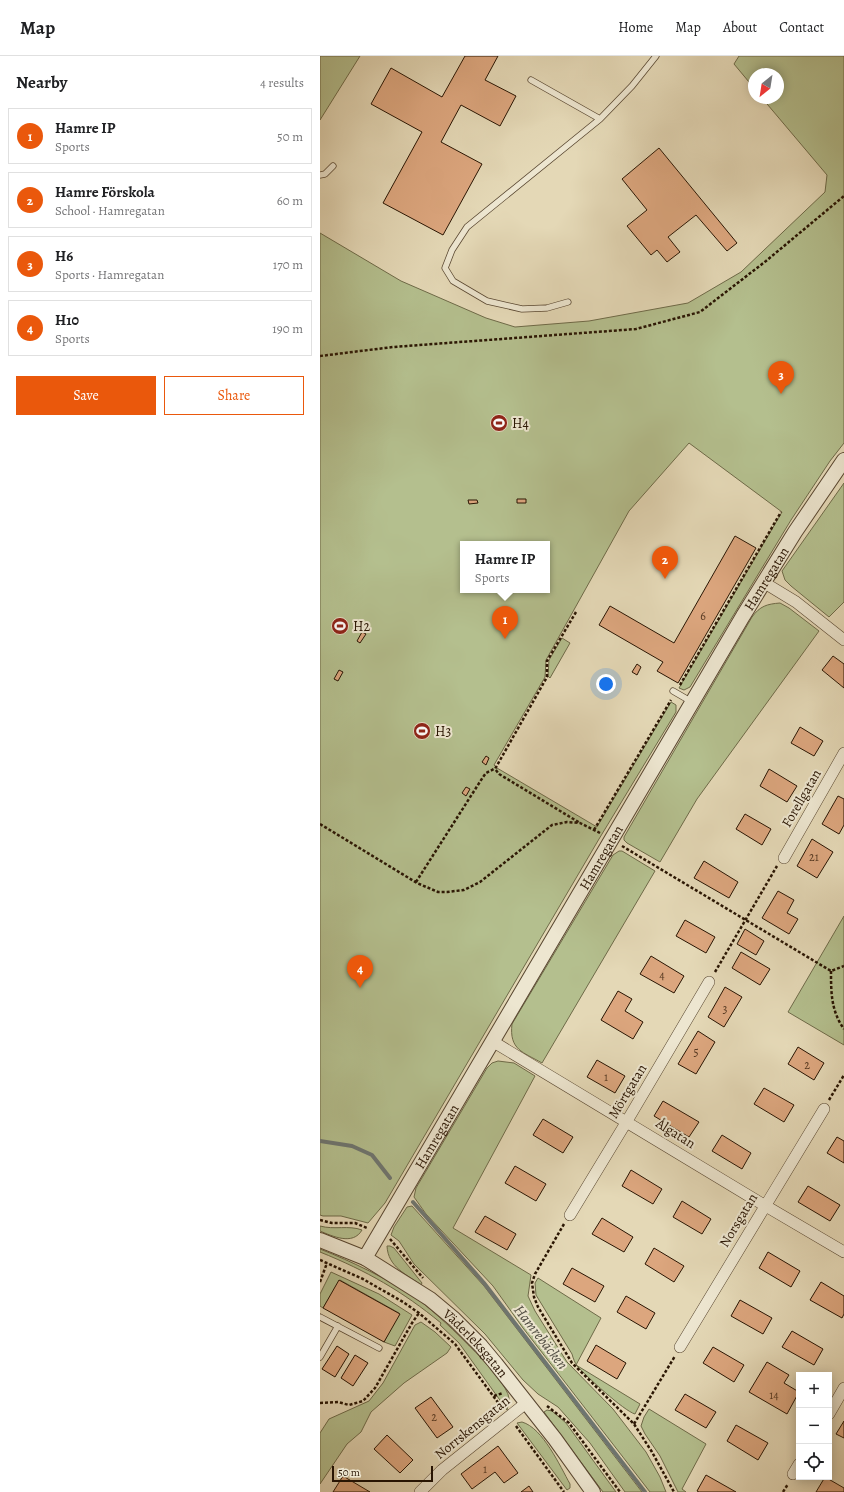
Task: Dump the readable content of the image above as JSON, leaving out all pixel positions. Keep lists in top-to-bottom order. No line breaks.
{"streets":{"street":["Hamregatan","Forellgatan","Mörtgatan","Ålgatan","Norsgatan","Väderleksgatan","Norrskensgatan"]},"crossings":[["Hamregatan","Ålgatan"],["Hamregatan","Väderleksgatan"],["Mörtgatan","Ålgatan"],["Ålgatan","Norsgatan"],["Väderleksgatan","Norrskensgatan"]],"water":["Hamrebäcken"],"places":{"sports":["H4","H2","H3"]},"house_numbers":["6","21","4","3","5","2","1","14","2","1"],"scale_bar":"50 m","north":"bottom left","page":{"header":"Map","nav":["Home","Map","About","Contact"],"heading":["Nearby","4 results"],"list":[{"mark":"1","name":"Hamre IP","note":"Sports","value":"50 m"},{"mark":"2","name":"Hamre Förskola","note":"School · Hamregatan","value":"60 m"},{"mark":"3","name":"H6","note":"Sports · Hamregatan","value":"170 m"},{"mark":"4","name":"H10","note":"Sports","value":"190 m"}],"pins":["3","2","1","4"],"buttons":["Save","Share"],"popup":["Hamre IP","Sports"],"map_buttons":["+","−"],"scale":"50 m"}}
